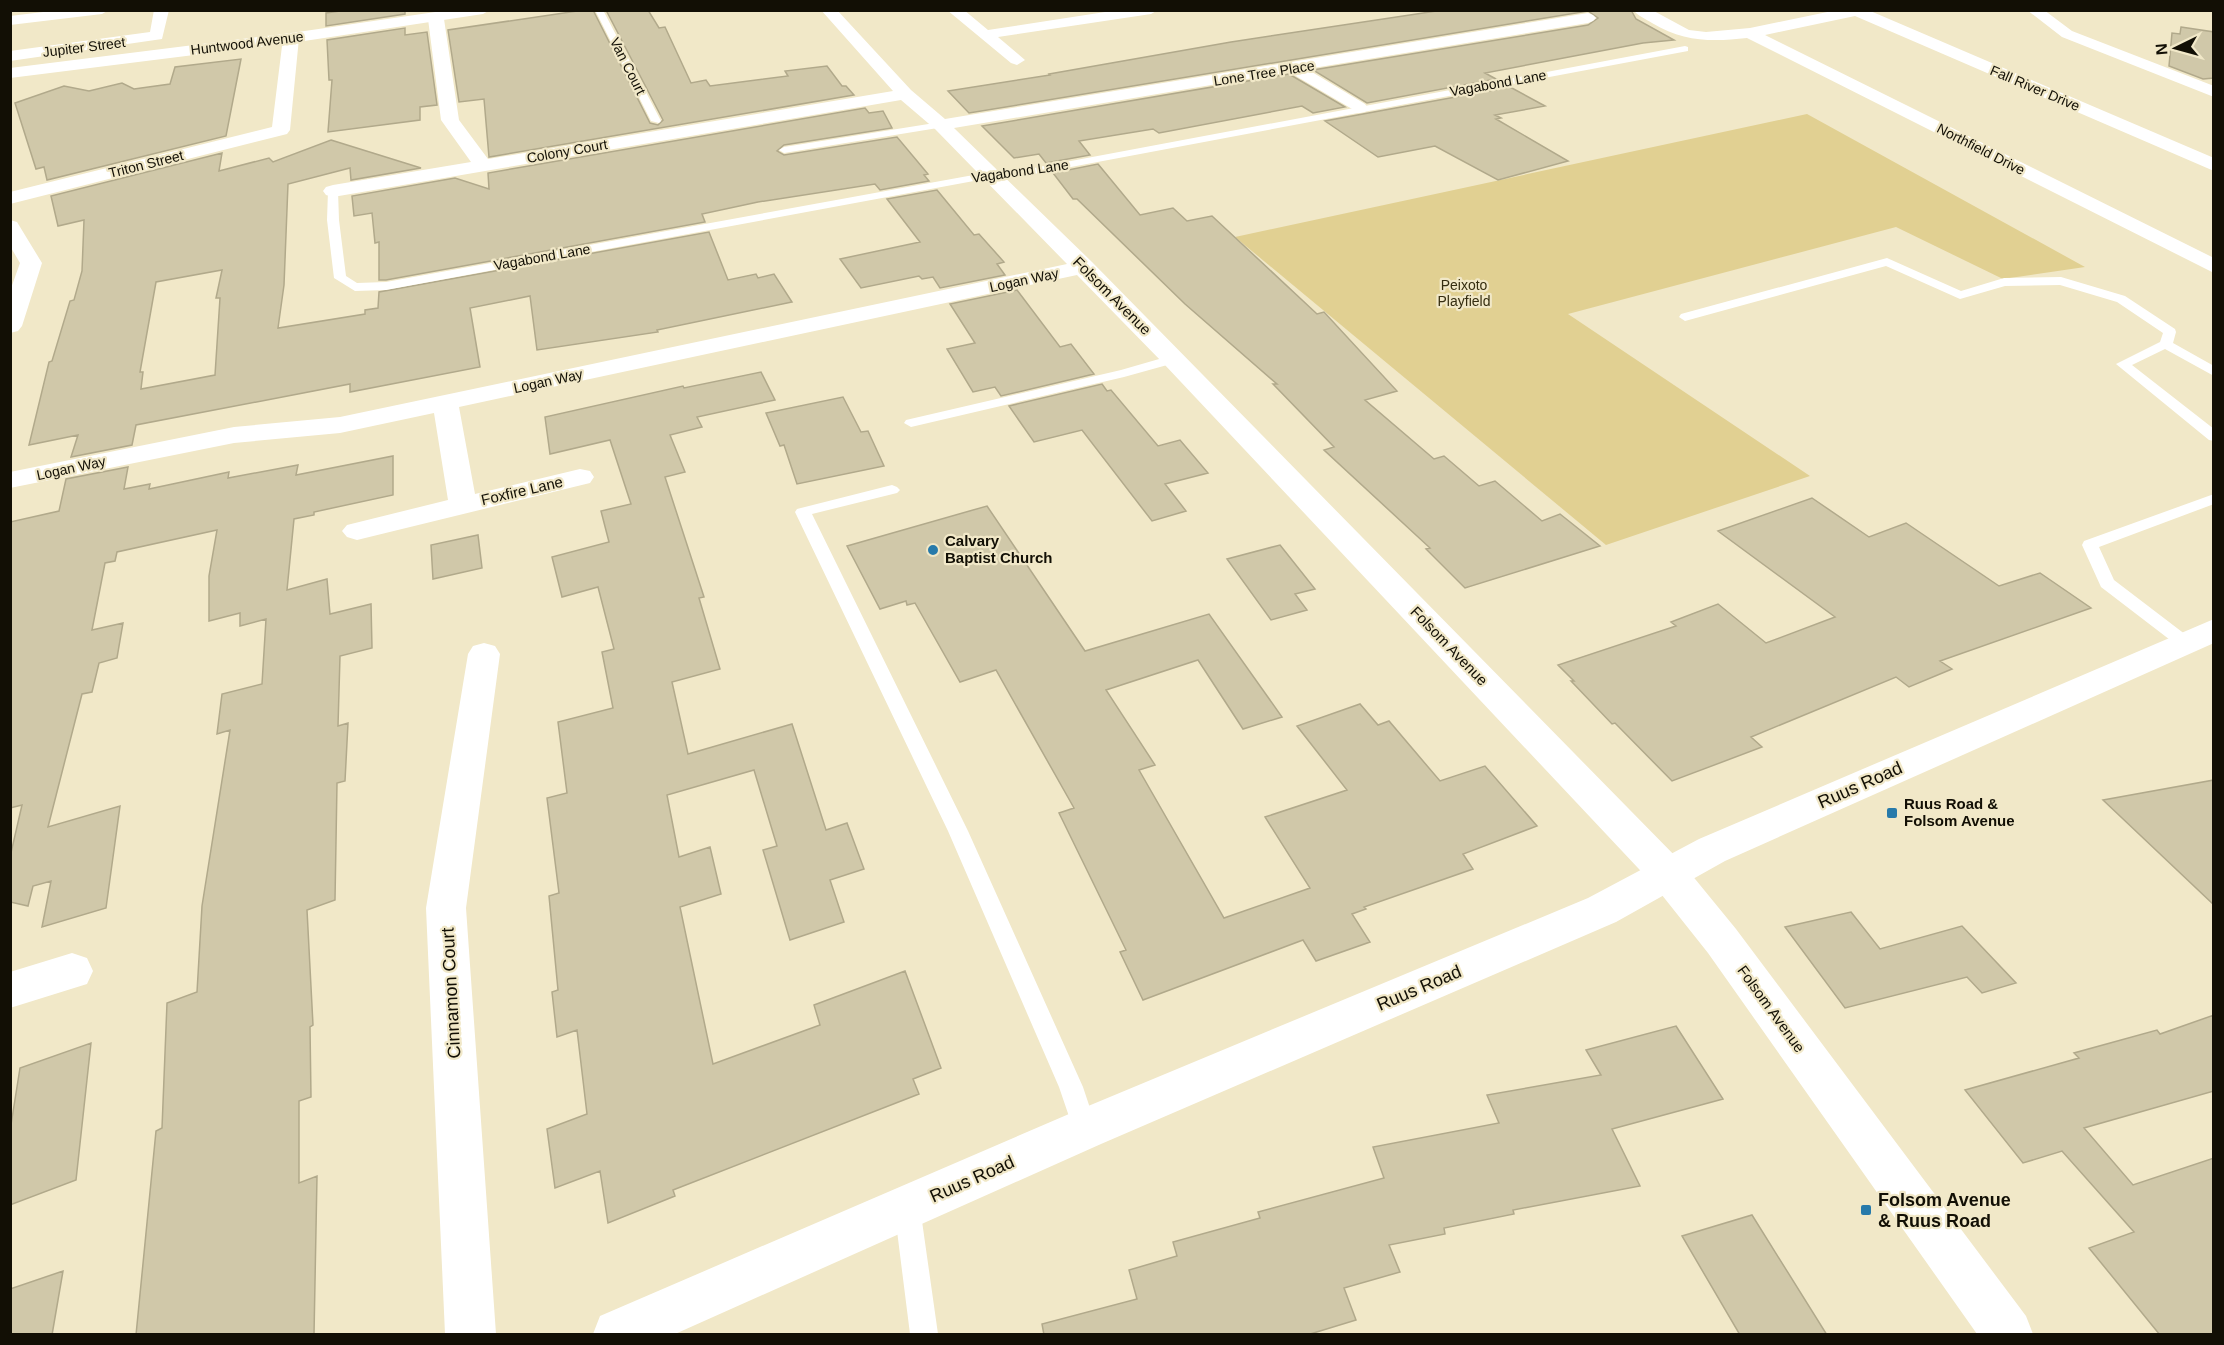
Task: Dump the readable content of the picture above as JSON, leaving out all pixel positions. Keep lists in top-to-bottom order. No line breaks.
{"streets":{"street":["Huntwood Avenue","Jupiter Street","Lone Tree Place","Fall River Drive","Northfield Drive","Colony Court","Triton Street","Logan Way","Folsom Avenue","Foxfire Lane","Ruus Road","Cinnamon Court"],"lane":["Van Court","Vagabond Lane"]},"crossings":[["Huntwood Avenue","Triton Street"],["Lone Tree Place","Folsom Avenue"],["Vagabond Lane","Colony Court"],["Vagabond Lane","Folsom Avenue"],["Colony Court","Folsom Avenue"],["Logan Way","Folsom Avenue"],["Logan Way","Foxfire Lane"],["Folsom Avenue","Ruus Road"]],"parks":["Peixoto Playfield"],"places":{"other":["Calvary Baptist Church"],"transit":["Ruus Road & Folsom Avenue","Folsom Avenue & Ruus Road"]},"north":"left"}
